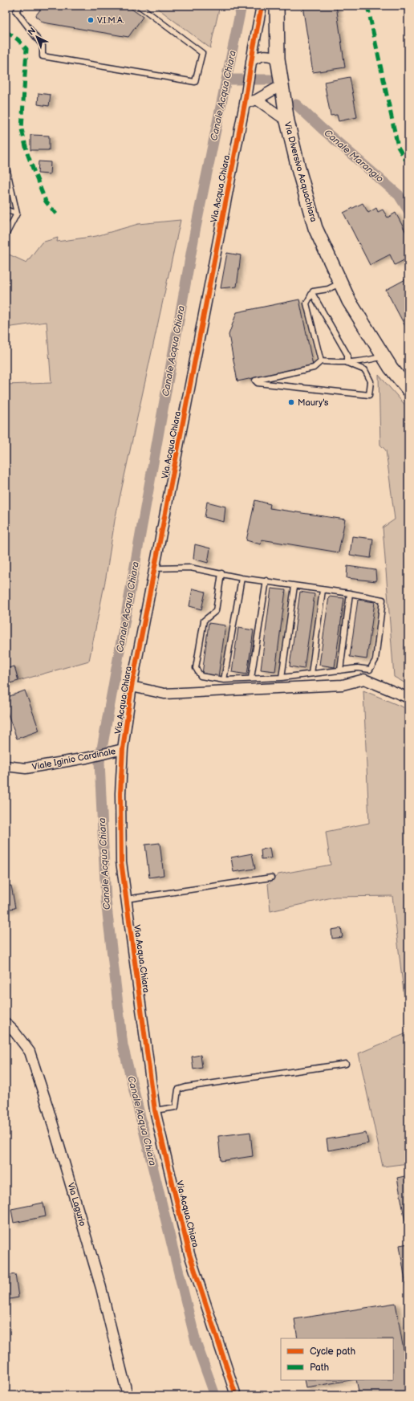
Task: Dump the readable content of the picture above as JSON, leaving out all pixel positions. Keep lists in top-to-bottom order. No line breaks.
{"streets":{"main road":["Via Diversivo Acquachiara"],"street":["Via Acqua Chiara","Viale Iginio Cardinale","Via Lagurio"]},"crossings":[["Via Acqua Chiara","Viale Iginio Cardinale"]],"water":["Canale Acqua Chiara","Canale Marangio"],"places":["V.I.M.A.","Maury's"],"legend":["Cycle path","Path"],"north":"top left"}
